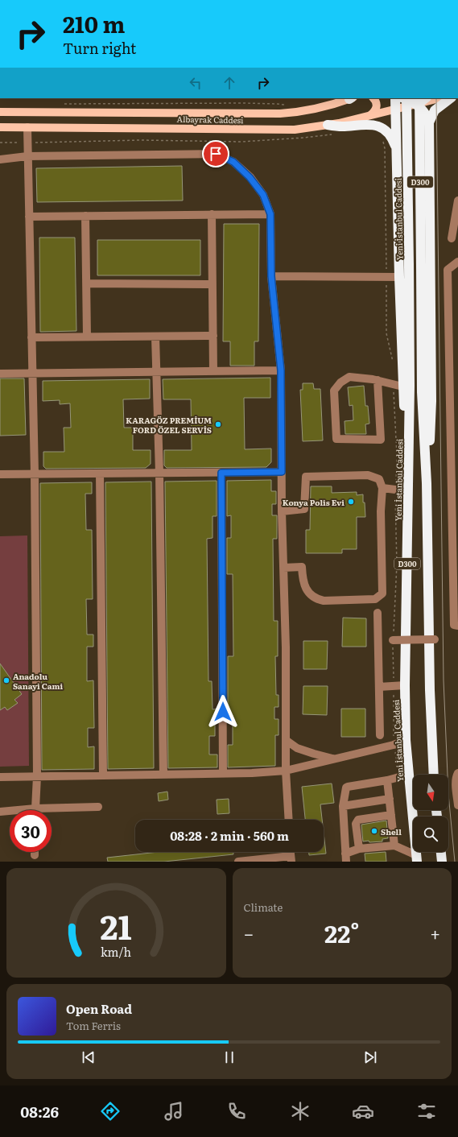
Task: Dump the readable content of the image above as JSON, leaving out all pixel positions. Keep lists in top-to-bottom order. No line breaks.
{"streets":{"highway":["D300","Yeni İstanbul Caddesi"],"main road":["Albayrak Caddesi"]},"crossings":[["Albayrak Caddesi","D300"]],"places":["KARAGÖZ PREMİUM FORD ÖZEL SERVİS","Konya Polis Evi","Anadolu Sanayi Cami","Shell"],"north":"bottom","page":{"turn":["210 m","Turn right"],"limit":"30","trip":"08:28 · 2 min · 560 m","tile":"Climate","heat":["−","22°","+"],"song":["Open Road","Tom Ferris"],"tabs":"08:26","gauge":["21","km/h"]}}
